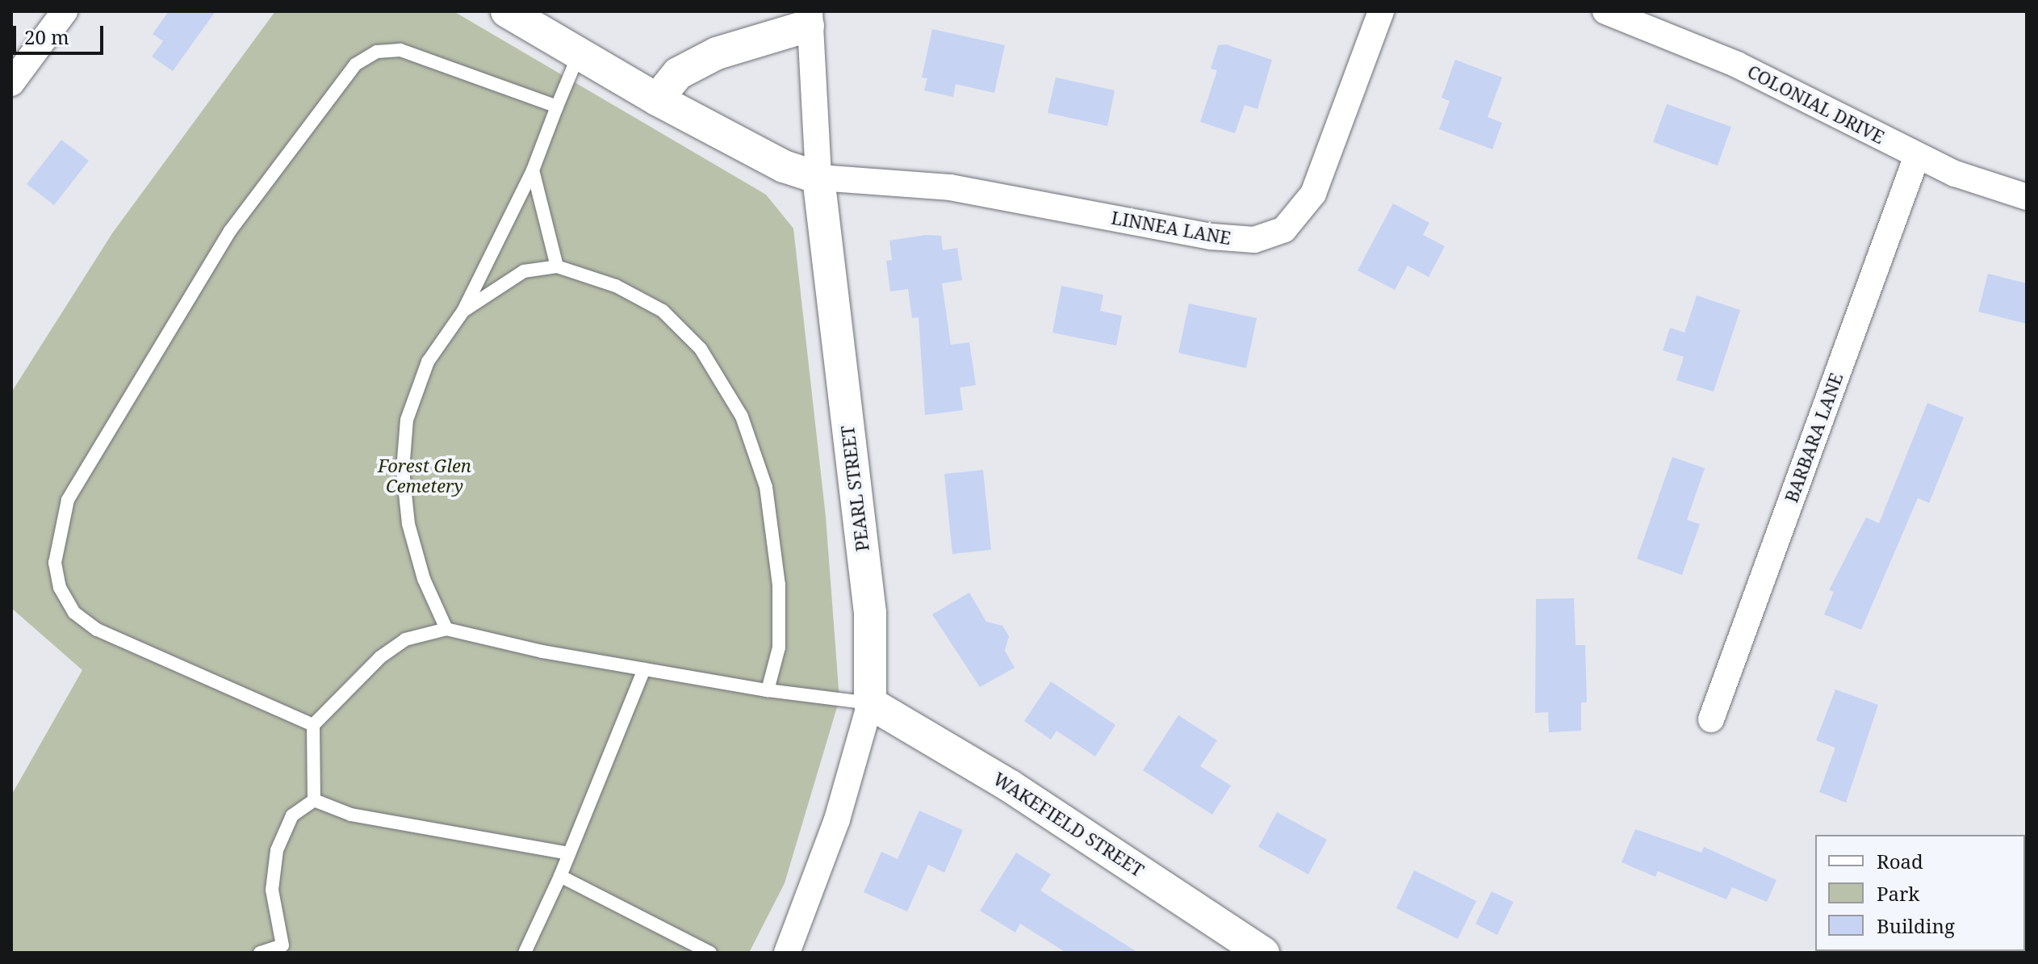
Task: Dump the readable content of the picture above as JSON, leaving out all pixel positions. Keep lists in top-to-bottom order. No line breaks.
{"streets":{"street":["COLONIAL DRIVE","LINNEA LANE","BARBARA LANE","PEARL STREET","WAKEFIELD STREET"]},"crossings":[["COLONIAL DRIVE","BARBARA LANE"],["LINNEA LANE","PEARL STREET"],["PEARL STREET","WAKEFIELD STREET"]],"parks":["Forest Glen Cemetery"],"legend":["Road","Park","Building"],"scale_bar":"20 m"}
